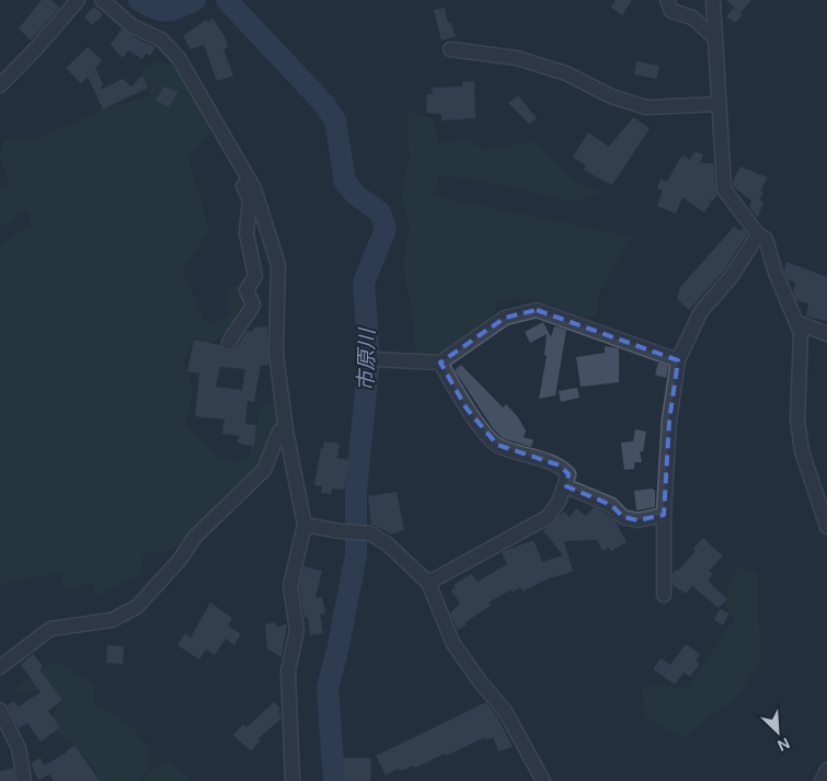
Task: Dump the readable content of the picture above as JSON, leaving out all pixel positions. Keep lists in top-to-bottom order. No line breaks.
{"water":["市原川"],"north":"bottom right"}
